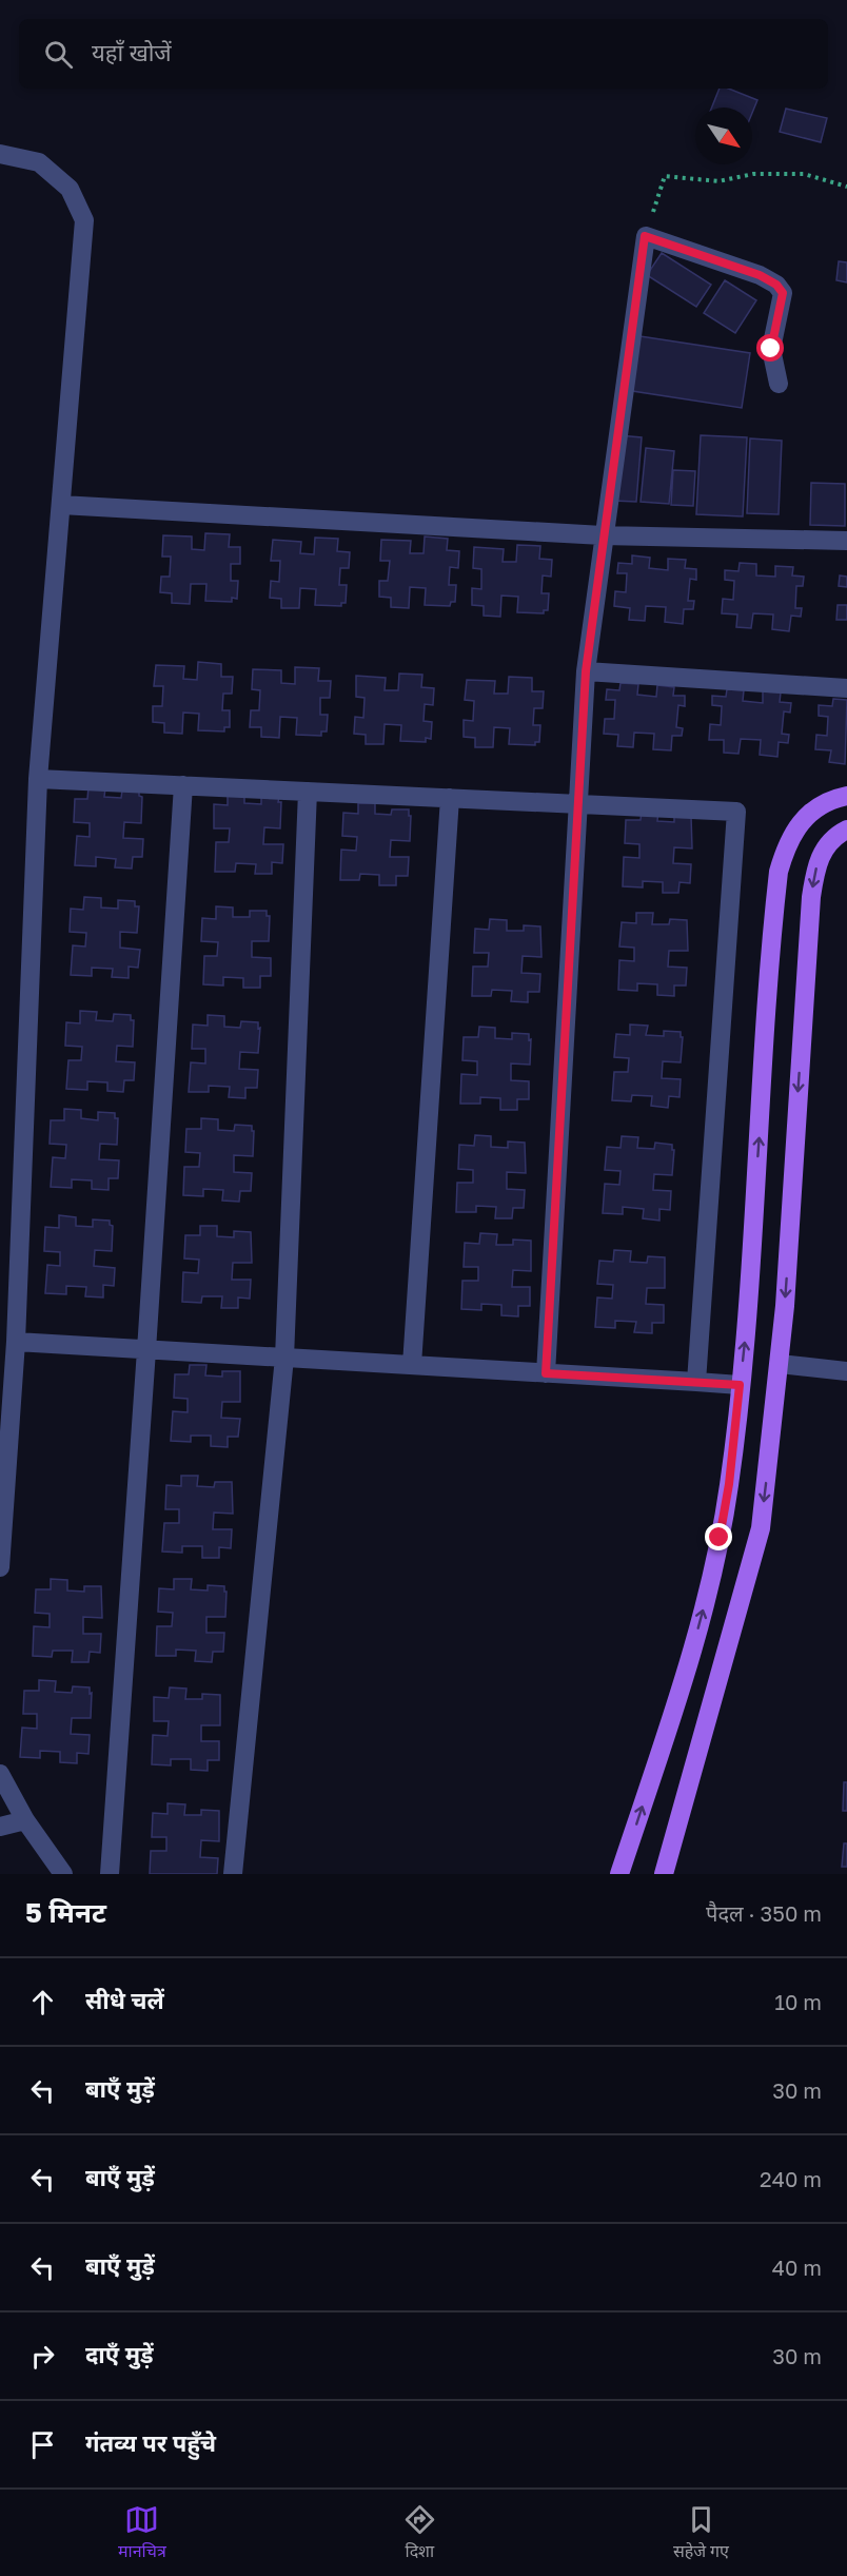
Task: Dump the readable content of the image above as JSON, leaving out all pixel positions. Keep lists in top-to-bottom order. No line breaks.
{"north":"bottom right","page":{"search":"यहाँ खोजें","heading":["5 मिनट","पैदल · 350 m"],"list":[["सीधे चलें","10 m"],["बाएँ मुड़ें","30 m"],["बाएँ मुड़ें","240 m"],["बाएँ मुड़ें","40 m"],["दाएँ मुड़ें","30 m"],"गंतव्य पर पहुँचे"],"nav":["मानचित्र","दिशा","सहेजे गए"]}}
